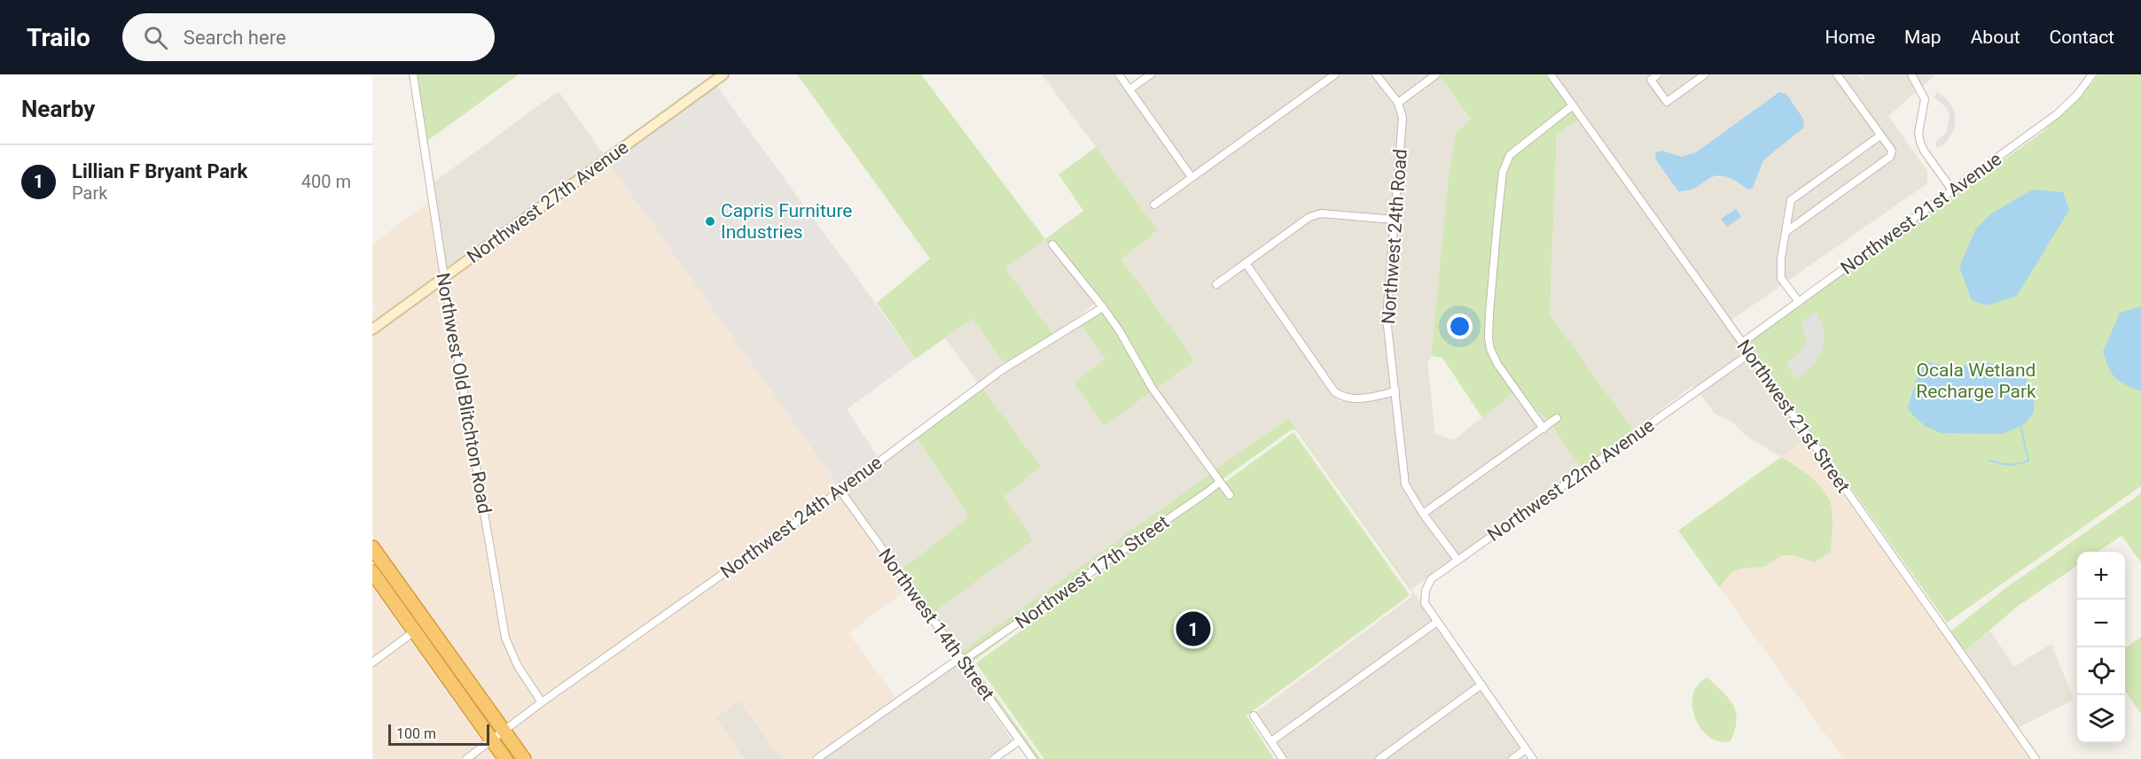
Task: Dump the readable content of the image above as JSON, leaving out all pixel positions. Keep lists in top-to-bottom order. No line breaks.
{"streets":{"street":["Northwest 27th Avenue","Northwest 21st Avenue","Northwest 24th Road","Northwest Old Blitchton Road","Northwest 21st Street","Northwest 22nd Avenue","Northwest 24th Avenue","Northwest 17th Street","Northwest 14th Street"]},"crossings":[["Northwest 27th Avenue","Northwest Old Blitchton Road"],["Northwest 21st Avenue","Northwest 21st Street"],["Northwest 24th Road","Northwest 22nd Avenue"],["Northwest Old Blitchton Road","Northwest 24th Avenue"],["Northwest 21st Street","Northwest 22nd Avenue"],["Northwest 24th Avenue","Northwest 14th Street"],["Northwest 17th Street","Northwest 14th Street"]],"parks":["Ocala Wetland Recharge Park"],"places":["Capris Furniture Industries"],"scale_bar":"100 m","page":{"header":"Trailo","search":"Search here","nav":["Home","Map","About","Contact"],"heading":"Nearby","list":[{"mark":"1","name":"Lillian F Bryant Park","note":"Park","value":"400 m"}],"map_buttons":["+","−"],"pins":"1","scale":"100 m"}}
